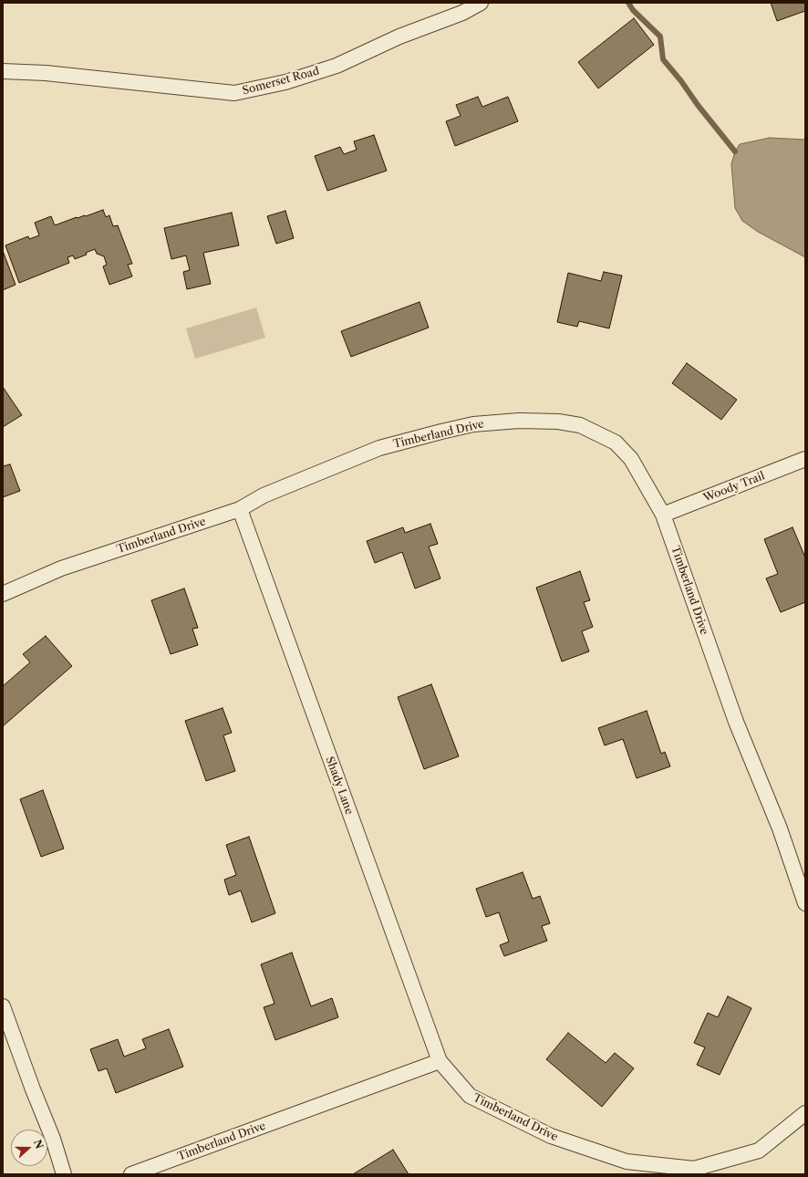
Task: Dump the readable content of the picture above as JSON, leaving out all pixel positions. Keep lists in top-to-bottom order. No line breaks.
{"streets":{"street":["Somerset Road","Timberland Drive","Woody Trail","Shady Lane"]},"crossings":[["Timberland Drive","Woody Trail"],["Timberland Drive","Shady Lane"]],"north":"right"}
